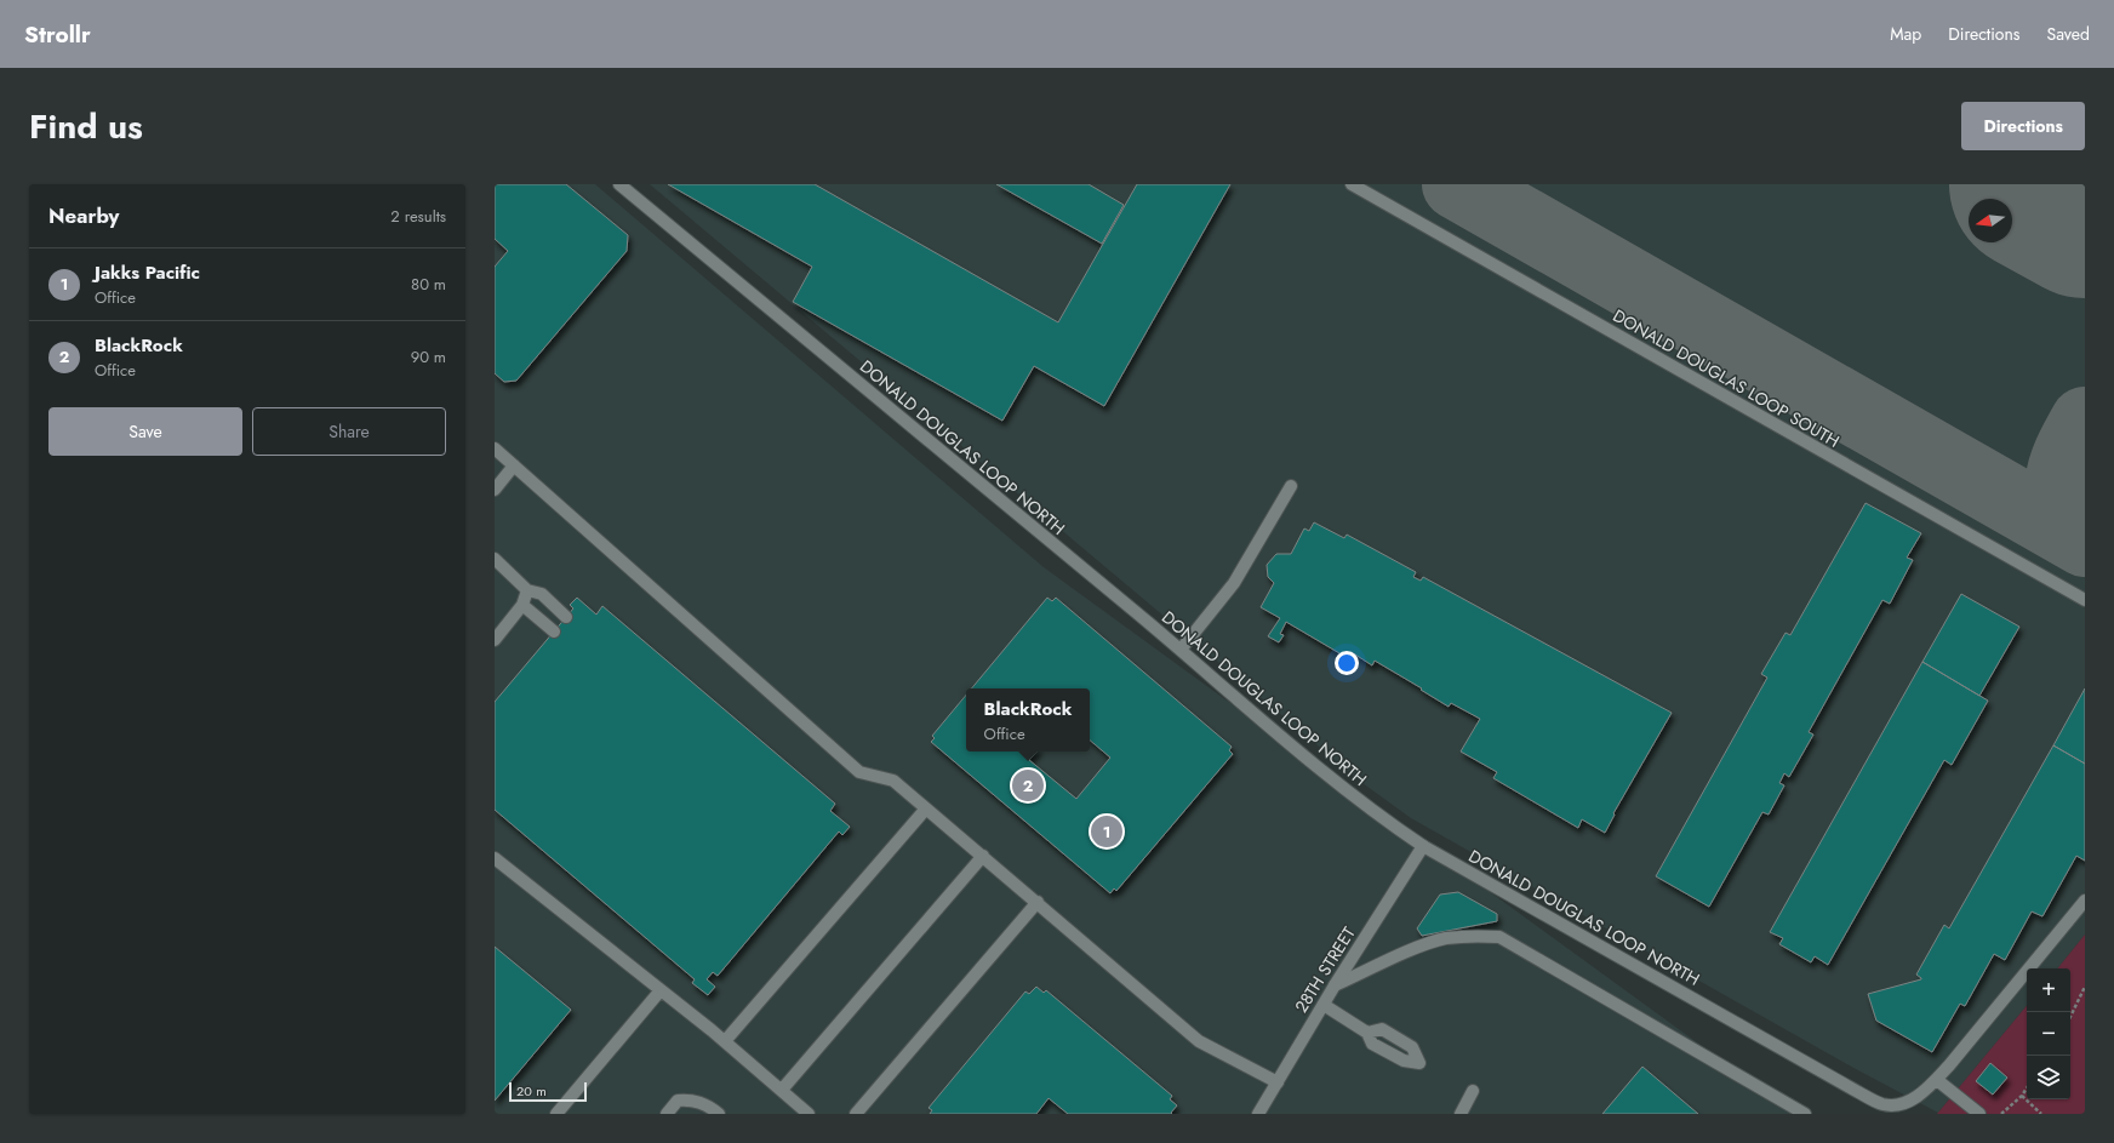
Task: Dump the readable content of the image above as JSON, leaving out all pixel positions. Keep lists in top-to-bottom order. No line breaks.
{"streets":{"street":["DONALD DOUGLAS LOOP SOUTH","DONALD DOUGLAS LOOP NORTH","28TH STREET"]},"crossings":[["DONALD DOUGLAS LOOP NORTH","28TH STREET"]],"scale_bar":"20 m","north":"left","page":{"header":"Strollr","nav":["Map","Directions","Saved"],"title":"Find us","buttons":["Directions",["Save","Share"]],"heading":["Nearby","2 results"],"list":[{"mark":"1","name":"Jakks Pacific","note":"Office","value":"80 m"},{"mark":"2","name":"BlackRock","note":"Office","value":"90 m"}],"popup":["BlackRock","Office"],"pins":["2","1"],"map_buttons":["+","−"],"scale":"20 m"}}
